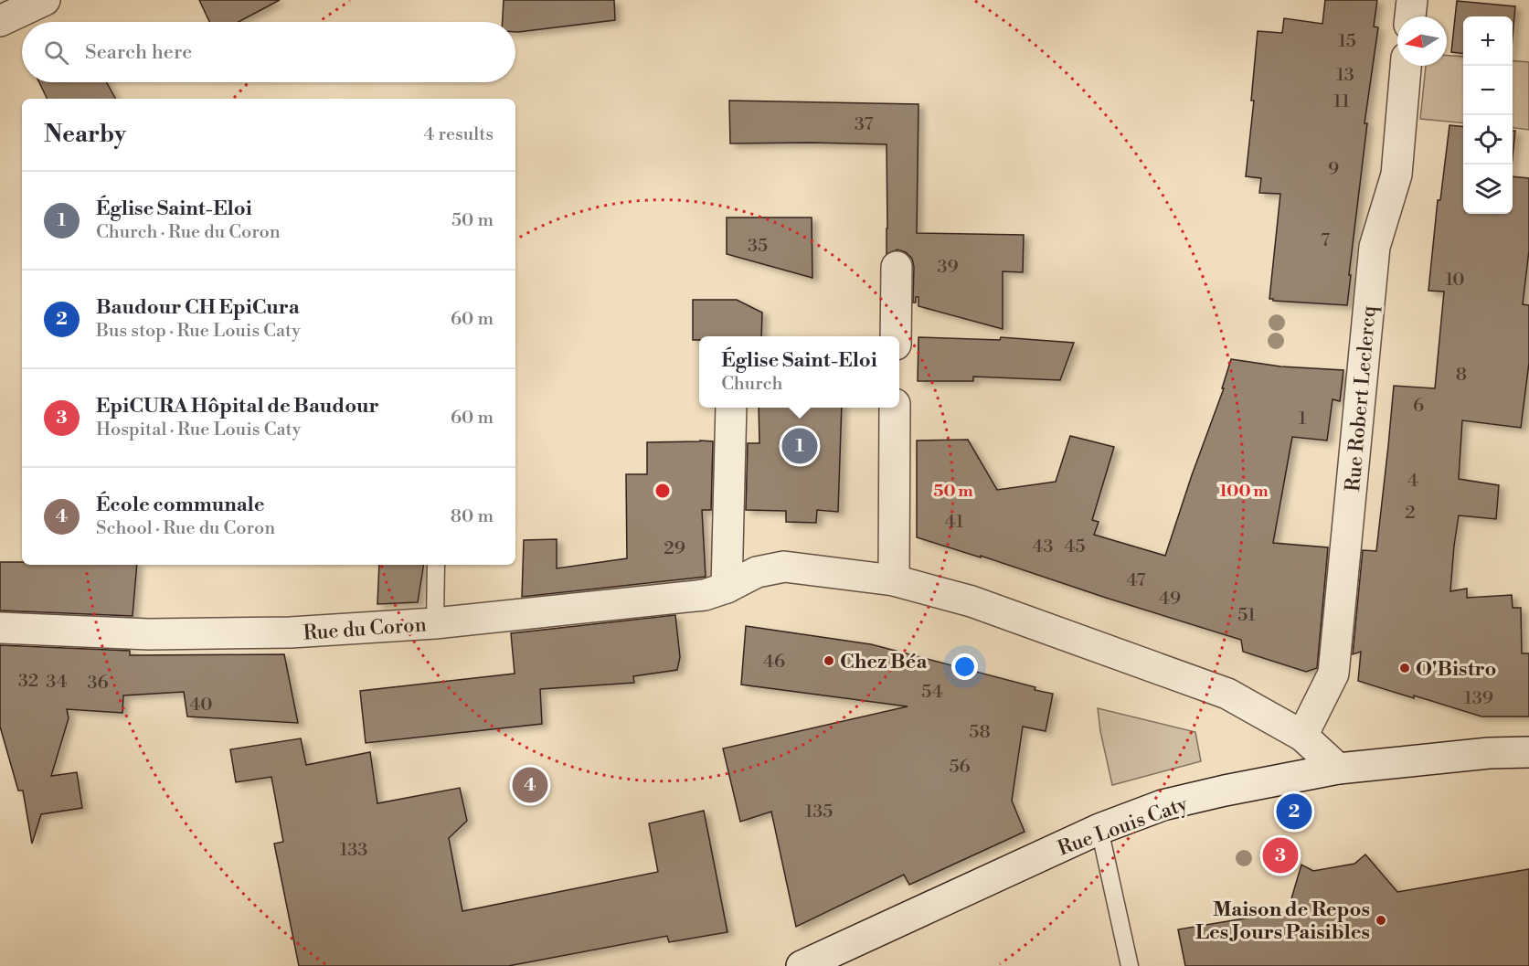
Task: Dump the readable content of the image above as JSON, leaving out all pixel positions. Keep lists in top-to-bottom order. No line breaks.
{"streets":{"street":["Rue Robert Leclercq","Rue du Coron","Rue Louis Caty"]},"crossings":[["Rue Robert Leclercq","Rue du Coron"],["Rue du Coron","Rue Louis Caty"]],"places":["Chez Béa","O'Bistro","Maison de Repos Les Jours Paisibles"],"house_numbers":["15","13","11","37","9","7","35","39","10","8","6","1","4","2","41","43","45","29","47","49","51","46","32","34","36","54","139","40","58","56","135","133"],"north":"left","page":{"map_buttons":["+","−"],"search":"Search here","heading":["Nearby","4 results"],"list":[{"mark":"1","name":"Église Saint-Eloi","note":"Church · Rue du Coron","value":"50 m"},{"mark":"2","name":"Baudour CH EpiCura","note":"Bus stop · Rue Louis Caty","value":"60 m"},{"mark":"3","name":"EpiCURA Hôpital de Baudour","note":"Hospital · Rue Louis Caty","value":"60 m"},{"mark":"4","name":"École communale","note":"School · Rue du Coron","value":"80 m"}],"popup":["Église Saint-Eloi","Church"],"pins":["1","4","2","3"]},"rings":["50 m","100 m"]}
